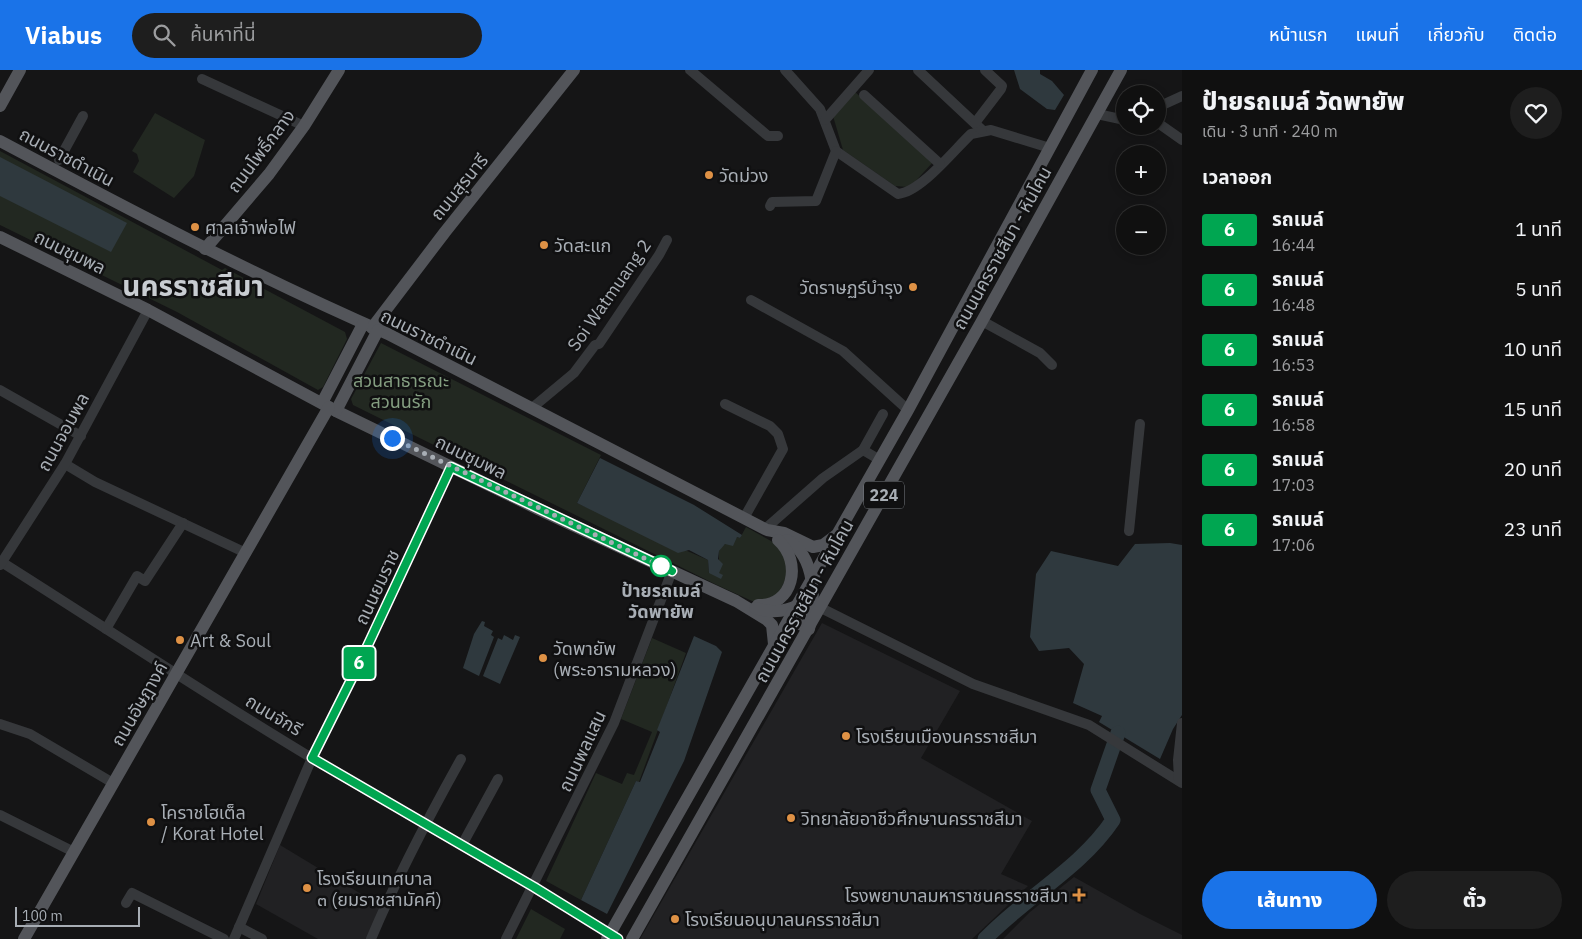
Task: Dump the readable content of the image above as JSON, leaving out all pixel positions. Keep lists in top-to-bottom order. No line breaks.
{"streets":{"main road":["ถนนโพธิ์กลาง","ถนนราชดำเนิน","ถนนสุรนารี","ถนนนครราชสีมา - หินโคน","ถนนชุมพล","224","ถนนอัษฎางค์"],"street":["Soi Watmuang 2","ถนนจอมพล","ถนนยมราช","ถนนจักรี","ถนนพลแสน"]},"crossings":[["ถนนโพธิ์กลาง","ถนนราชดำเนิน"],["ถนนราชดำเนิน","ถนนสุรนารี"],["ถนนราชดำเนิน","ถนนนครราชสีมา - หินโคน"],["ถนนราชดำเนิน","Soi Watmuang 2"],["ถนนสุรนารี","ถนนชุมพล"],["ถนนสุรนารี","ถนนอัษฎางค์"],["ถนนนครราชสีมา - หินโคน","ถนนชุมพล"],["ถนนนครราชสีมา - หินโคน","ถนนจักรี"],["ถนนชุมพล","ถนนจอมพล"],["ถนนชุมพล","ถนนยมราช"],["ถนนชุมพล","ถนนอัษฎางค์"],["ถนนชุมพล","ถนนพลแสน"],["ถนนจอมพล","ถนนจักรี"],["ถนนยมราช","ถนนจักรี"],["ถนนอัษฎางค์","ถนนจักรี"],["ถนนจักรี","ถนนพลแสน"]],"districts":["นครราชสีมา"],"parks":["สวนสาธารณะ สวนนรัก"],"places":{"other":["วัดม่วง","ศาลเจ้าพ่อไฟ","วัดสะแก","วัดราษฏร์บำรุง","ป้ายรถเมล์ วัดพายัพ","Art & Soul","วัดพายัพ (พระอารามหลวง)","โรงเรียนเมืองนครราชสีมา","วิทยาลัยอาชีวศึกษานครราชสีมา","โคราชโฮเต็ล / Korat Hotel","โรงเรียนเทศบาล ๓ (ยมราชสามัคคี)","โรงเรียนอนุบาลนครราชสีมา"],"health":["โรงพยาบาลมหาราชนครราชสีมา"]},"lines":["bus line 6"],"scale_bar":"100 m","page":{"header":"Viabus","search":"ค้นหาที่นี่","nav":["หน้าแรก","แผนที่","เกี่ยวกับ","ติดต่อ"],"on_map":"6","heading":[["ป้ายรถเมล์ วัดพายัพ","เดิน · 3 นาที · 240 m"],"เวลาออก"],"map_buttons":["+","−"],"list":[{"mark":"6","name":"รถเมล์","note":"16:44","value":"1 นาที"},{"mark":"6","name":"รถเมล์","note":"16:48","value":"5 นาที"},{"mark":"6","name":"รถเมล์","note":"16:53","value":"10 นาที"},{"mark":"6","name":"รถเมล์","note":"16:58","value":"15 นาที"},{"mark":"6","name":"รถเมล์","note":"17:03","value":"20 นาที"},{"mark":"6","name":"รถเมล์","note":"17:06","value":"23 นาที"}],"buttons":["เส้นทาง","ตั๋ว"],"scale":"100 m"}}
